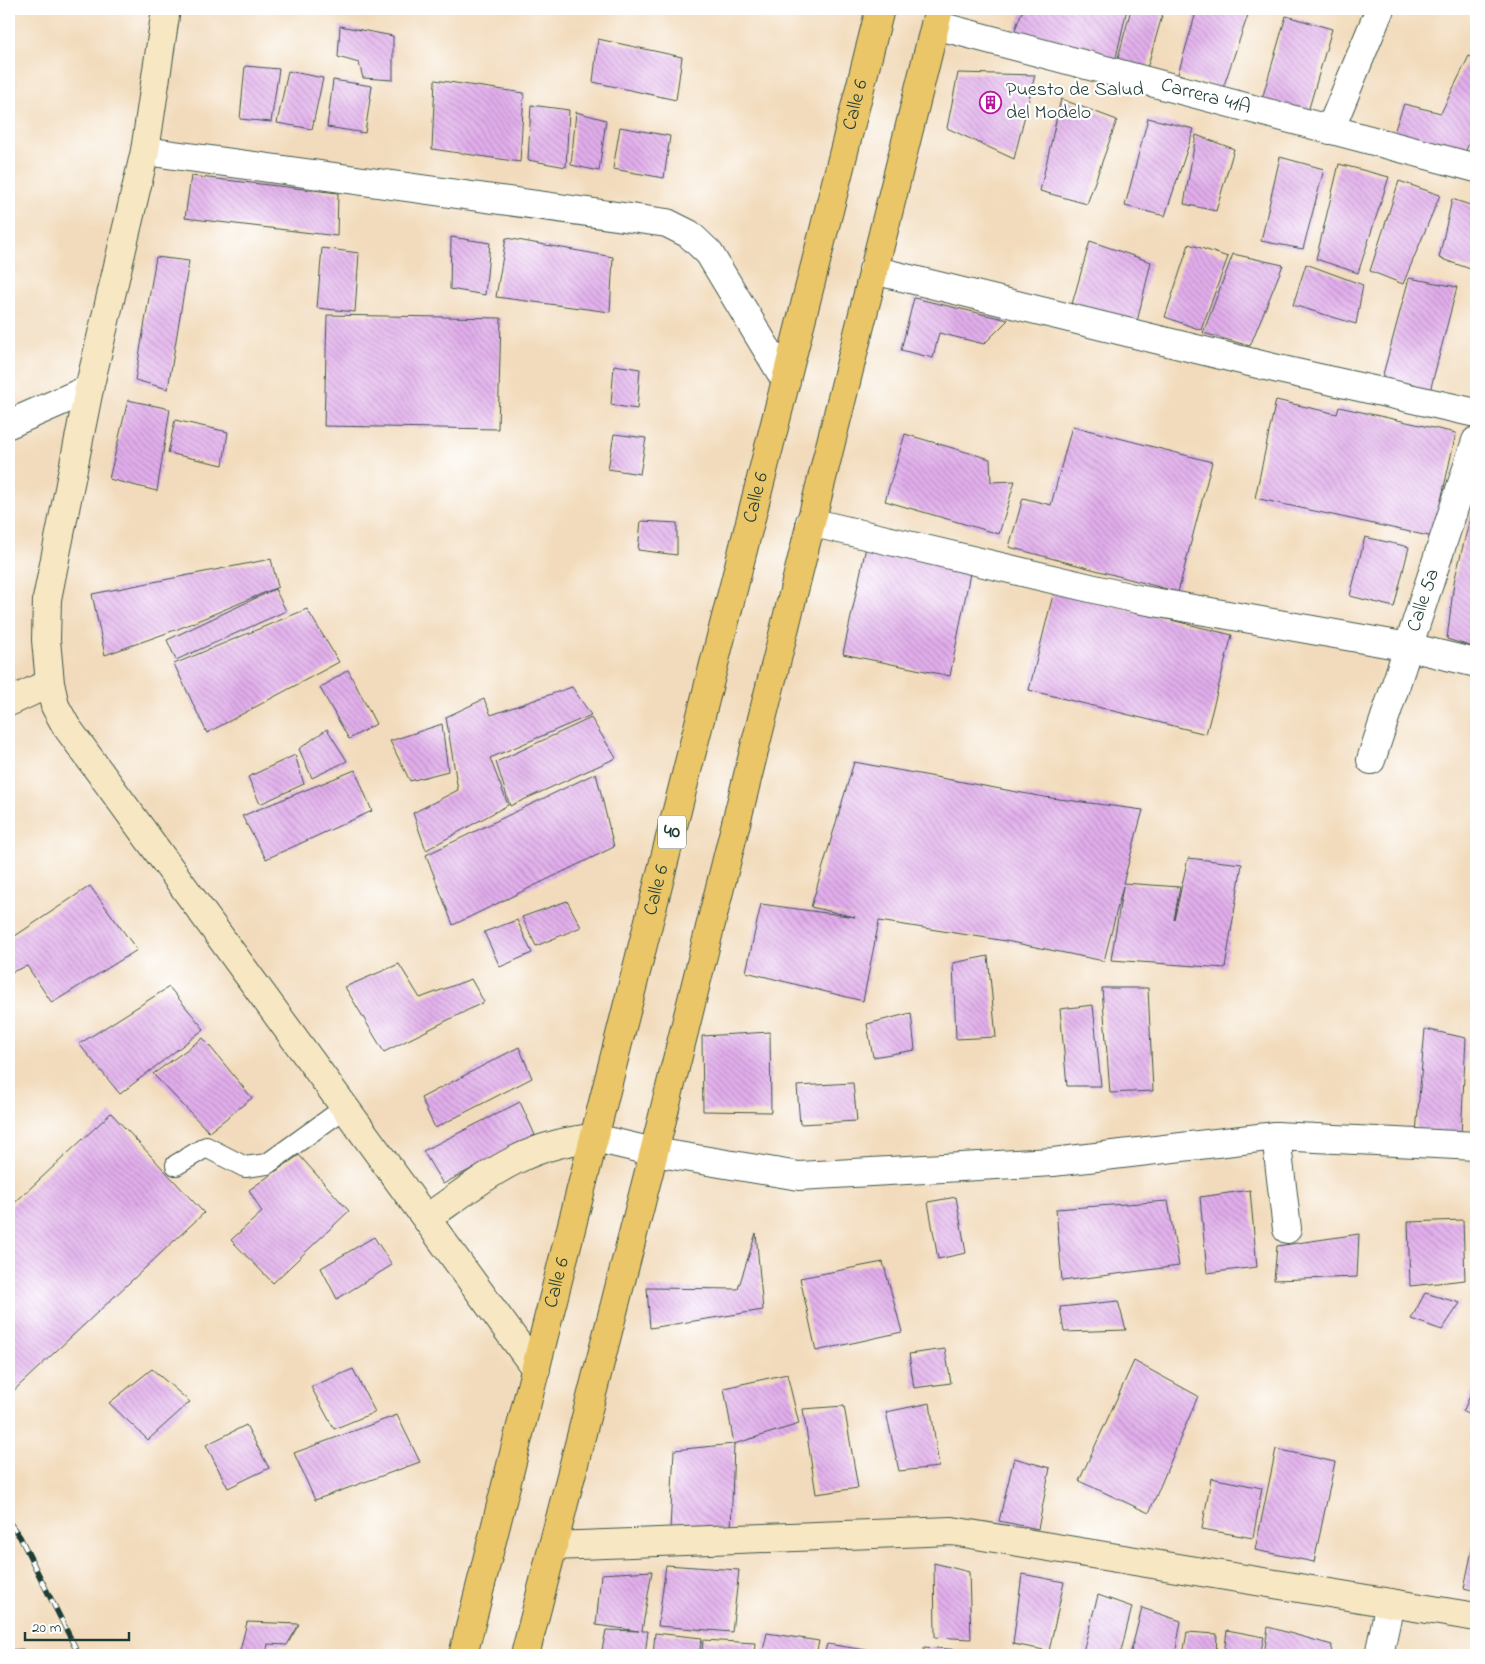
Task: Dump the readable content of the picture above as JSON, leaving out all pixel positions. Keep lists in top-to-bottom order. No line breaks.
{"streets":{"highway":["Calle 6","40"],"street":["Carrera 41A","Calle 5a"]},"places":{"building":["Puesto de Salud del Modelo"]},"scale_bar":"20 m"}
